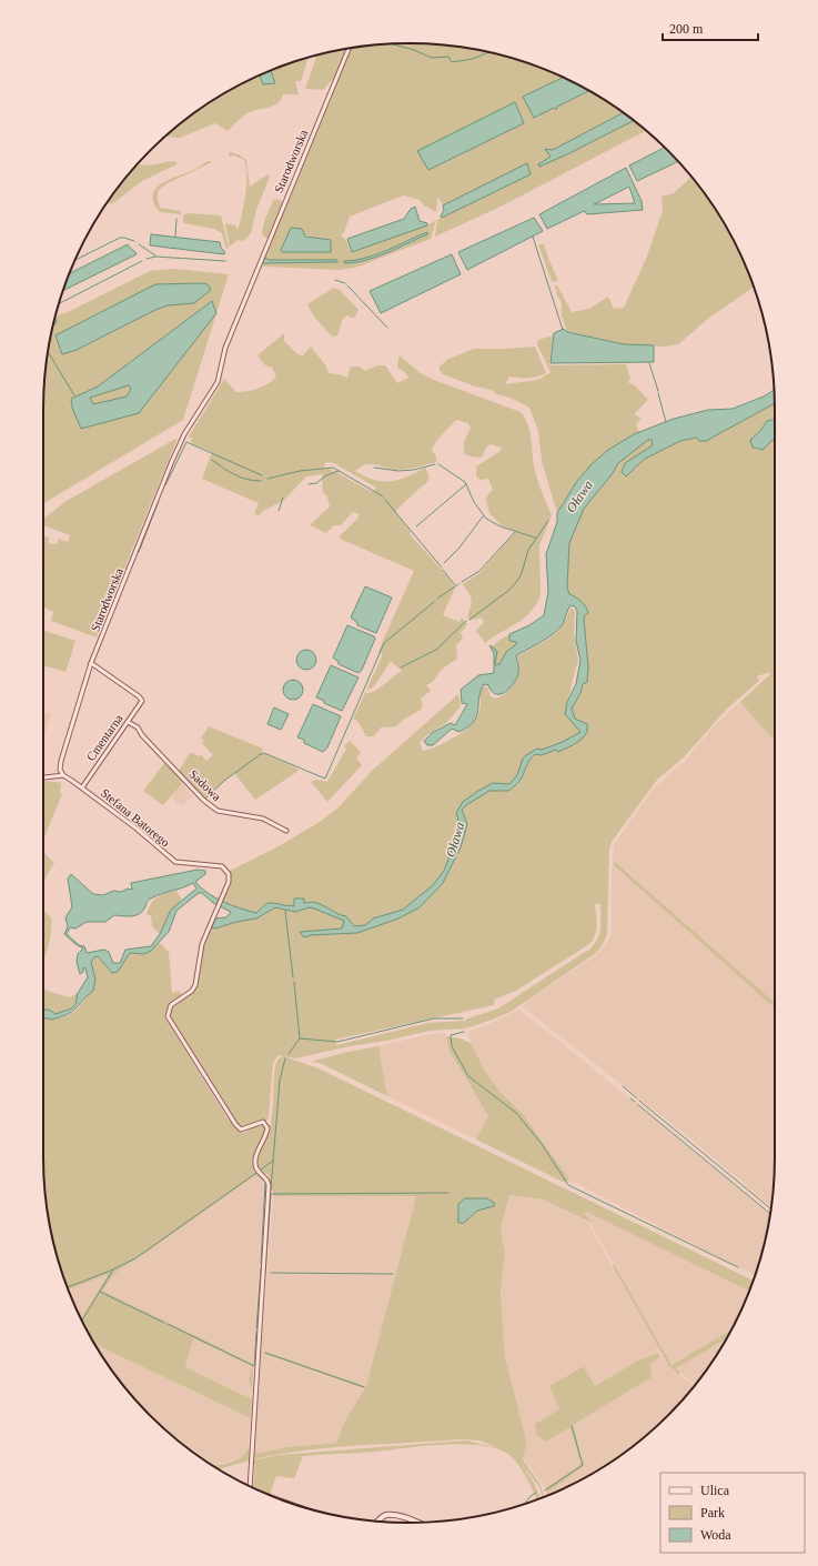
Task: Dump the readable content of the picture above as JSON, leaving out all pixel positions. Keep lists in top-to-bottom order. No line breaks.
{"streets":{"street":["Starodworska","Cmentarna","Sadowa","Stefana Batorego"]},"crossings":[["Starodworska","Cmentarna"],["Starodworska","Stefana Batorego"],["Cmentarna","Sadowa"],["Cmentarna","Stefana Batorego"]],"water":["Oława"],"legend":["Ulica","Park","Woda"],"scale_bar":"200 m"}
